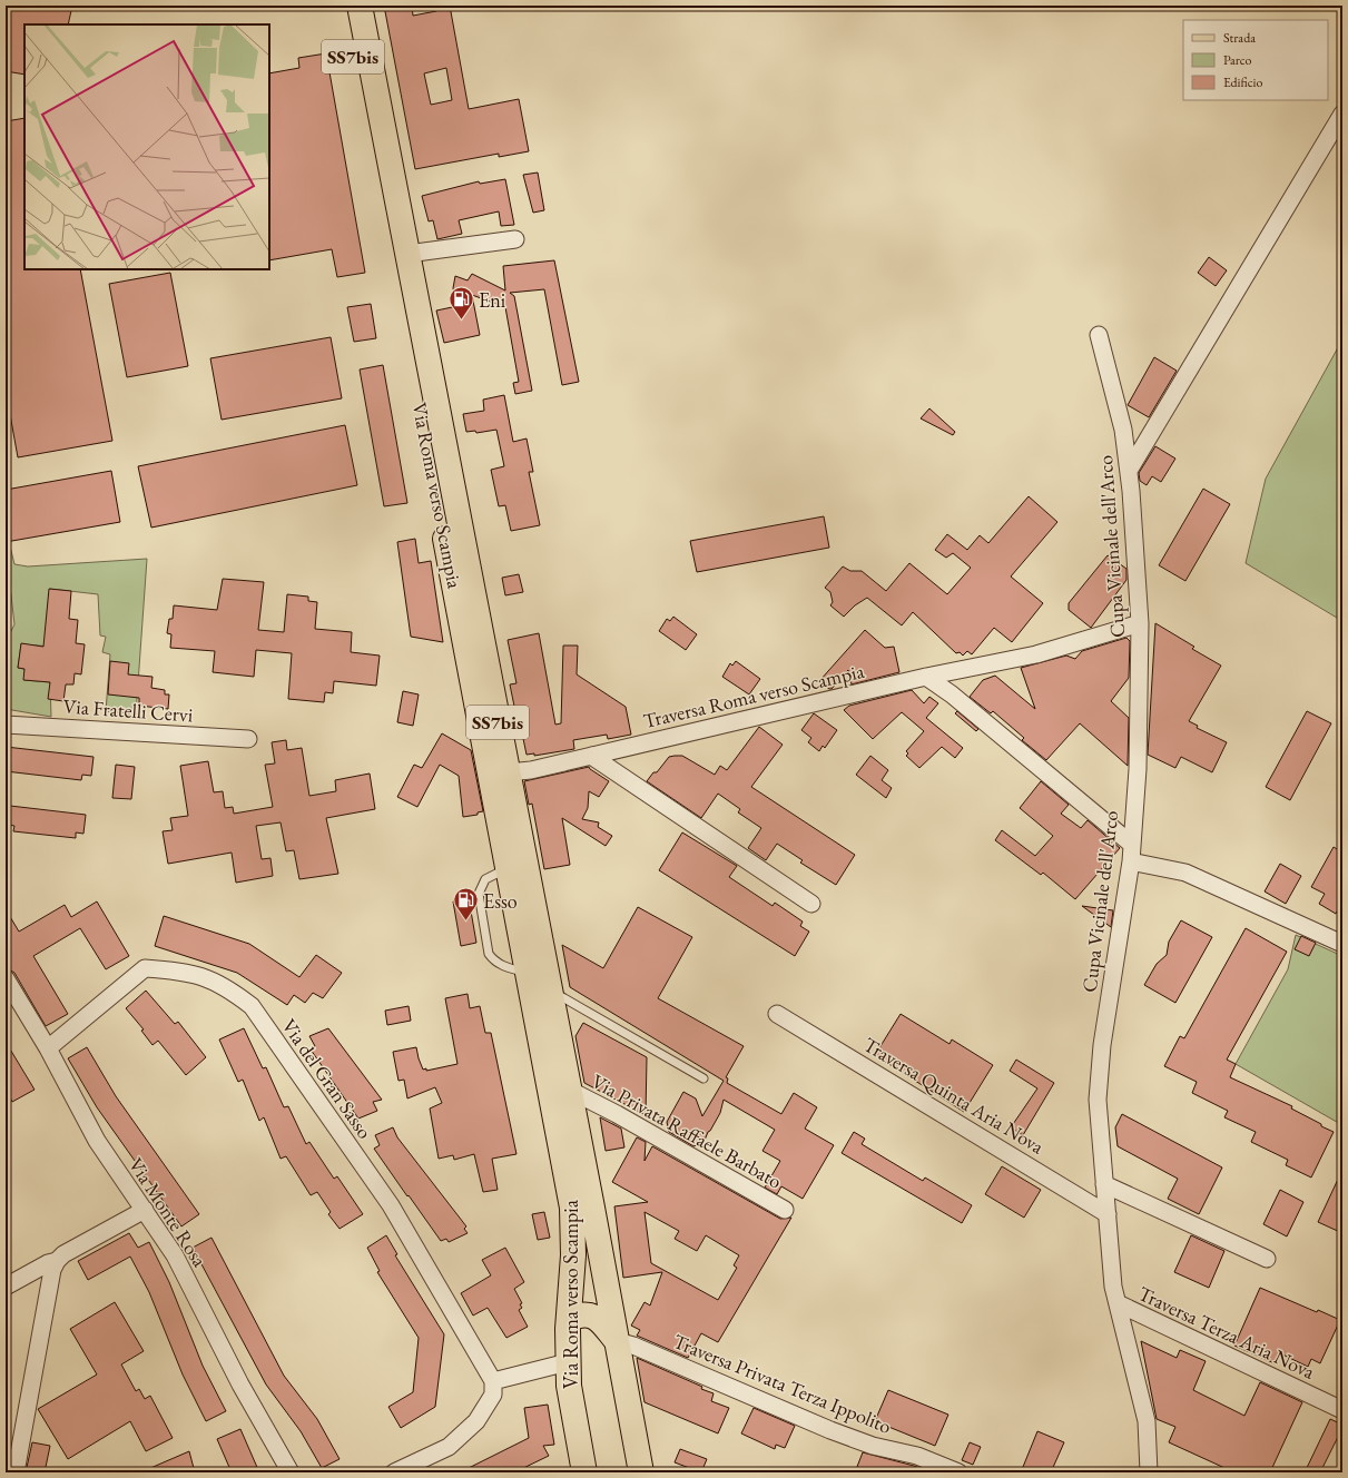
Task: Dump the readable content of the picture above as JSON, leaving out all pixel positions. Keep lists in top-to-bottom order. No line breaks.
{"streets":{"main road":["SS7bis","Via Roma verso Scampia"],"street":["Cupa Vicinale dell'Arco","Traversa Roma verso Scampia","Via Fratelli Cervi","Via del Gran Sasso","Traversa Quinta Aria Nova","Via Privata Raffaele Barbato","Via Monte Rosa","Traversa Terza Aria Nova","Traversa Privata Terza Ippolito"]},"crossings":[["Via Roma verso Scampia","Traversa Roma verso Scampia"],["Via Roma verso Scampia","Via Privata Raffaele Barbato"],["Via Roma verso Scampia","Traversa Privata Terza Ippolito"],["Cupa Vicinale dell'Arco","Traversa Roma verso Scampia"],["Cupa Vicinale dell'Arco","Traversa Quinta Aria Nova"],["Cupa Vicinale dell'Arco","Traversa Terza Aria Nova"],["Via del Gran Sasso","Via Monte Rosa"]],"places":{"fuel station":["Eni","Esso"]},"legend":["Strada","Parco","Edificio"]}
